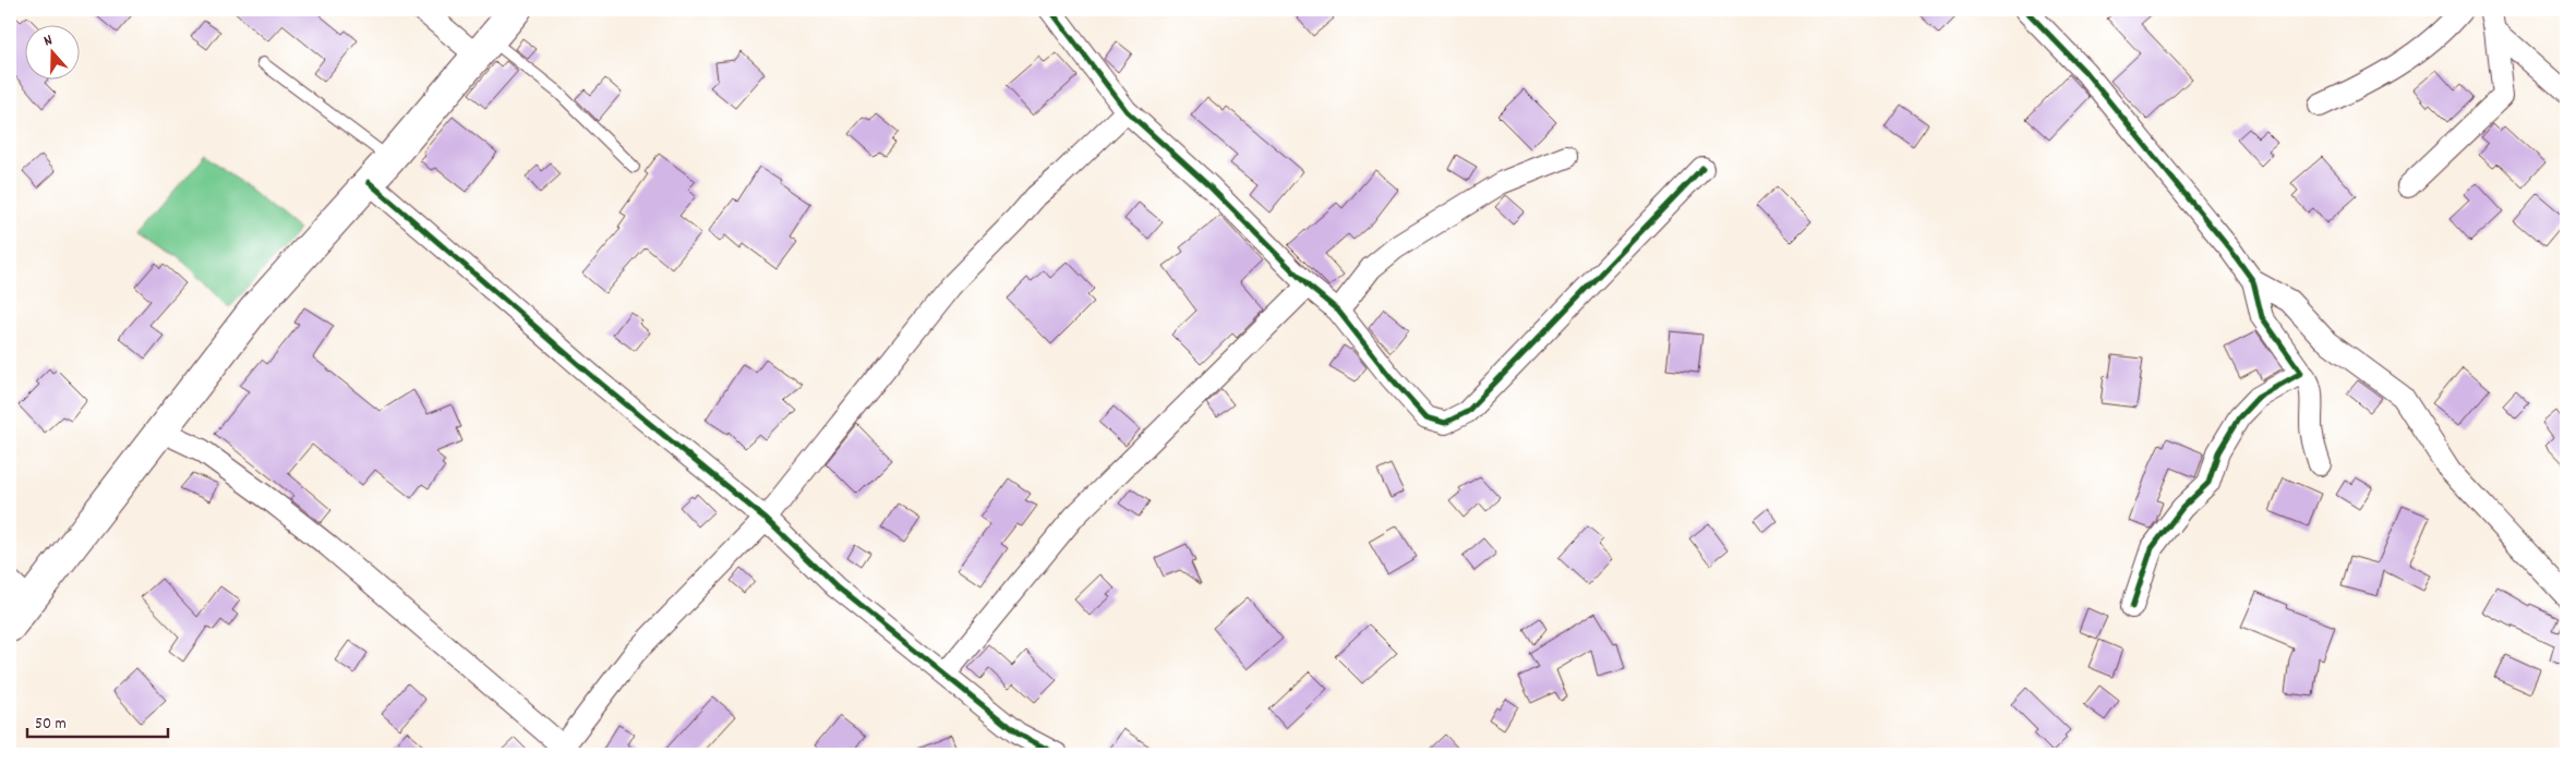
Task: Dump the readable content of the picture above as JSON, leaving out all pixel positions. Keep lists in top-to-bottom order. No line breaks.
{"scale_bar":"50 m","north":"top"}
